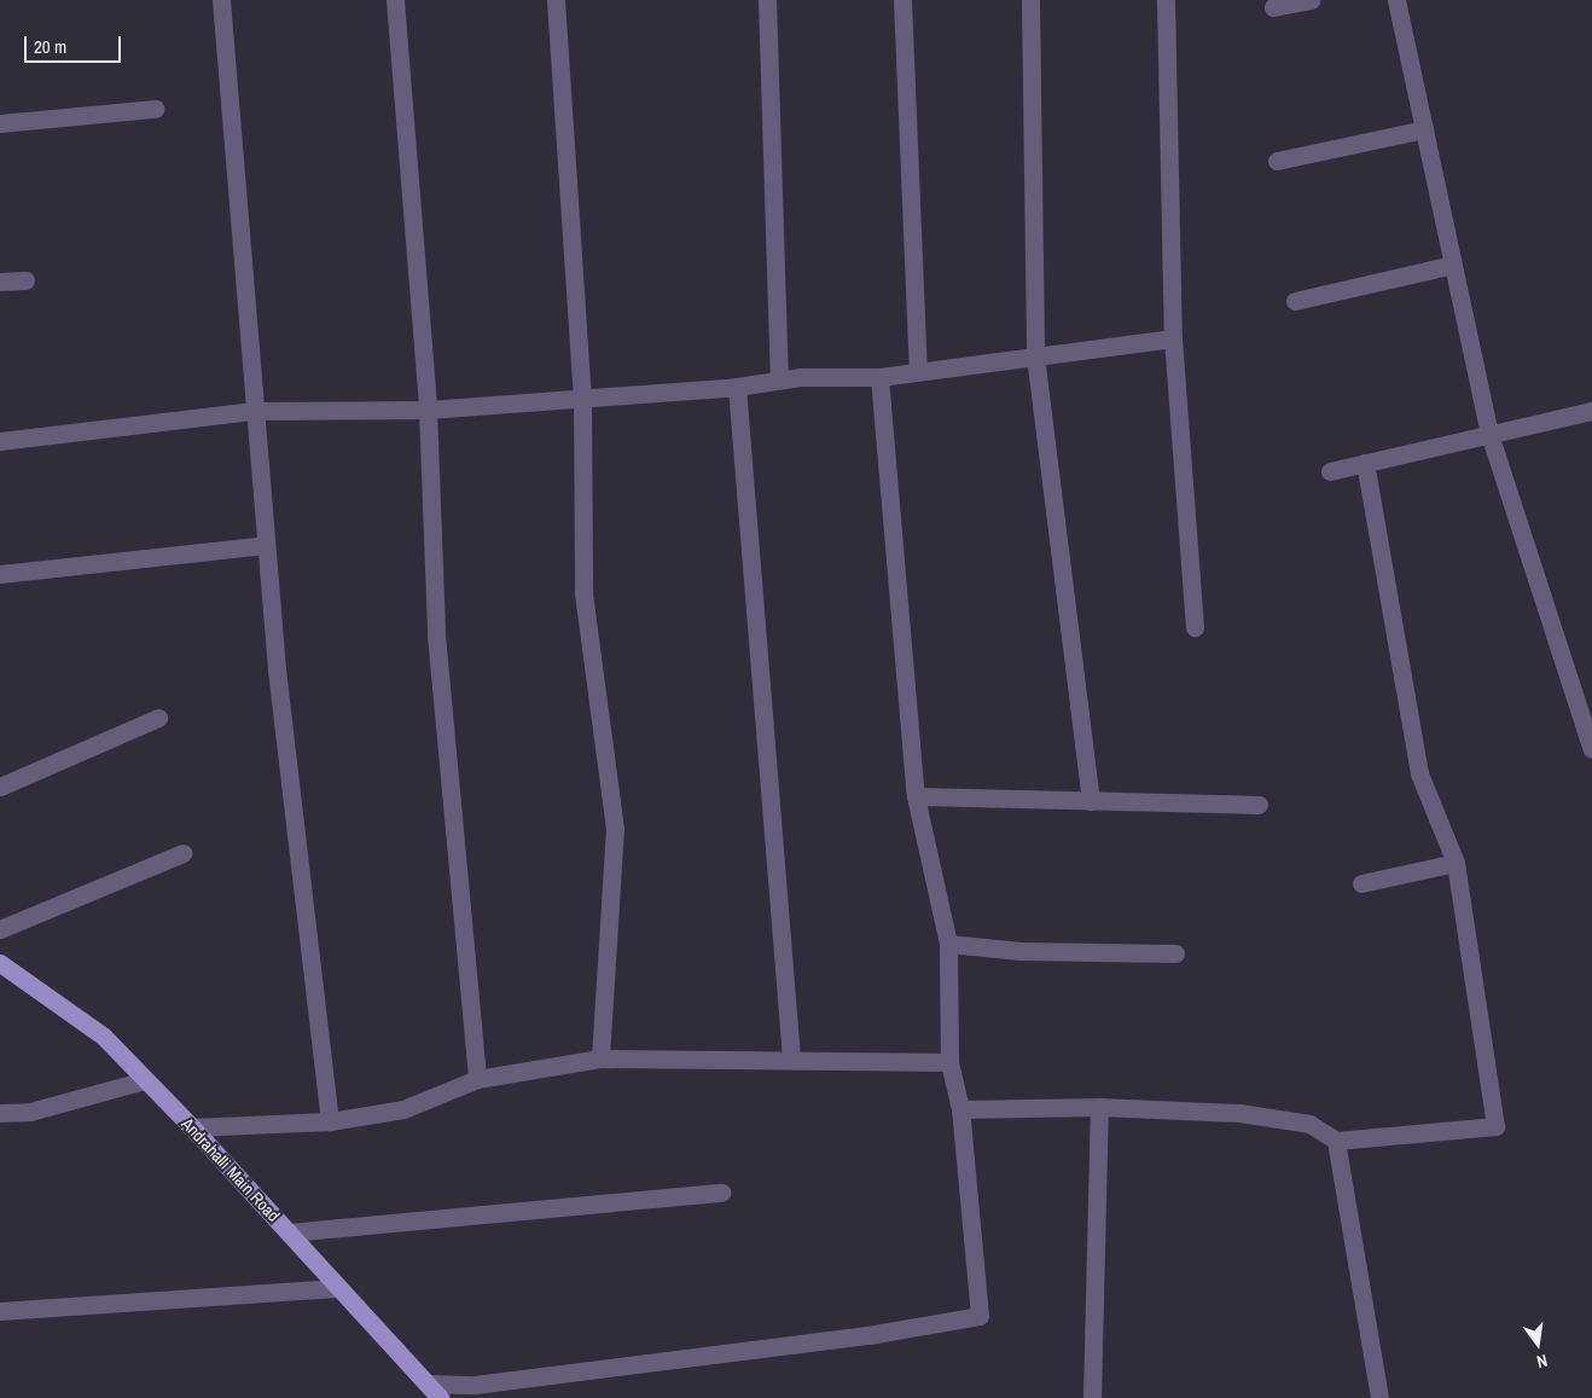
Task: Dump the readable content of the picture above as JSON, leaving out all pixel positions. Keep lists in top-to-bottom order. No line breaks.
{"streets":{"main road":["Andrahalli Main Road"]},"scale_bar":"20 m","north":"bottom"}
